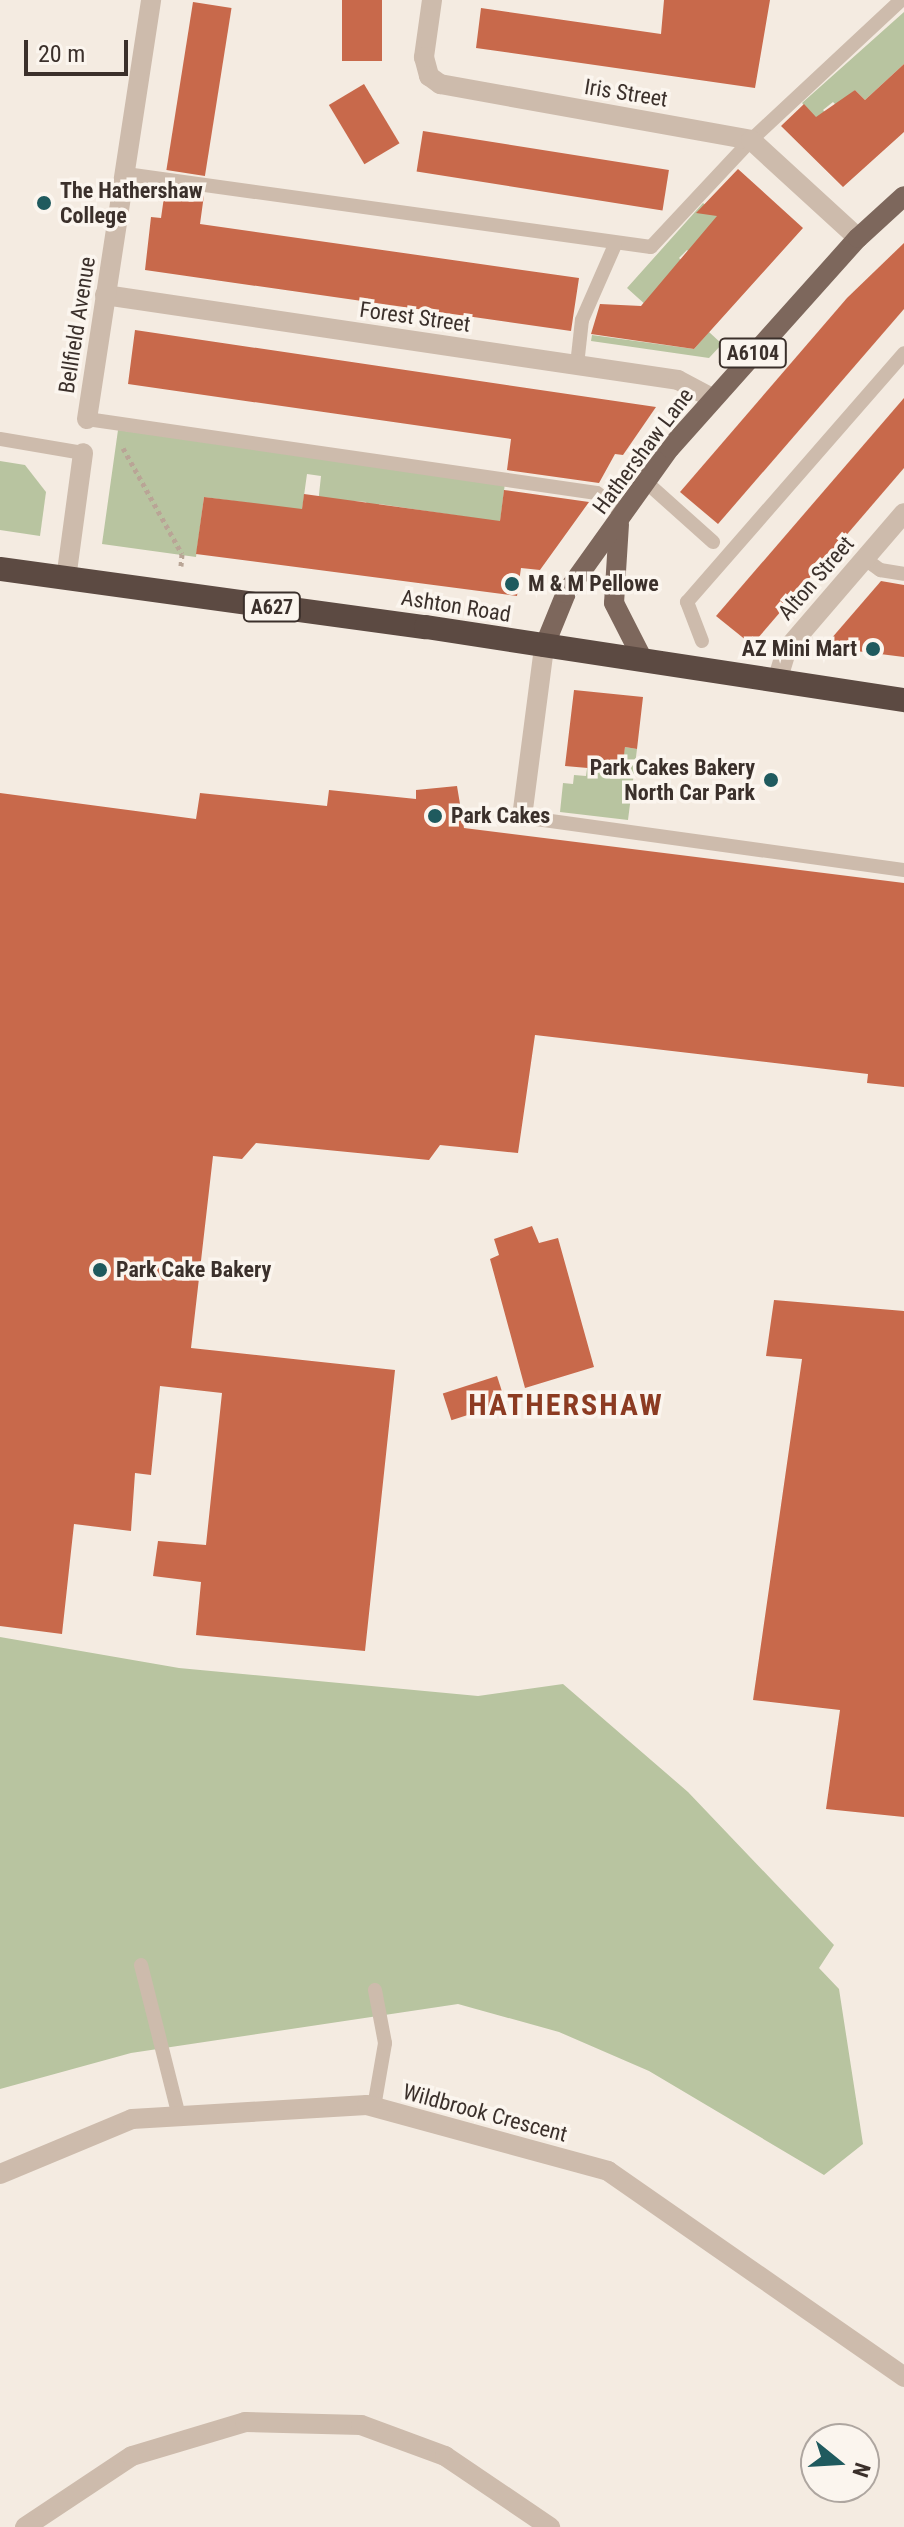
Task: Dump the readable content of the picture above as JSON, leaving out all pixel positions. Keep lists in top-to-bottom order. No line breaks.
{"streets":{"highway":["Ashton Road","A627"],"main road":["A6104","Hathershaw Lane"],"street":["Iris Street","Forest Street","Bellfield Avenue","Alton Street","Wildbrook Crescent"]},"crossings":[["Forest Street","Bellfield Avenue"],["Forest Street","Hathershaw Lane"],["Hathershaw Lane","Ashton Road"],["Alton Street","Ashton Road"]],"districts":["HATHERSHAW"],"places":["The Hathershaw College","M & M Pellowe","AZ Mini Mart","Park Cakes Bakery North Car Park","Park Cakes","Park Cake Bakery"],"scale_bar":"20 m","north":"right"}
